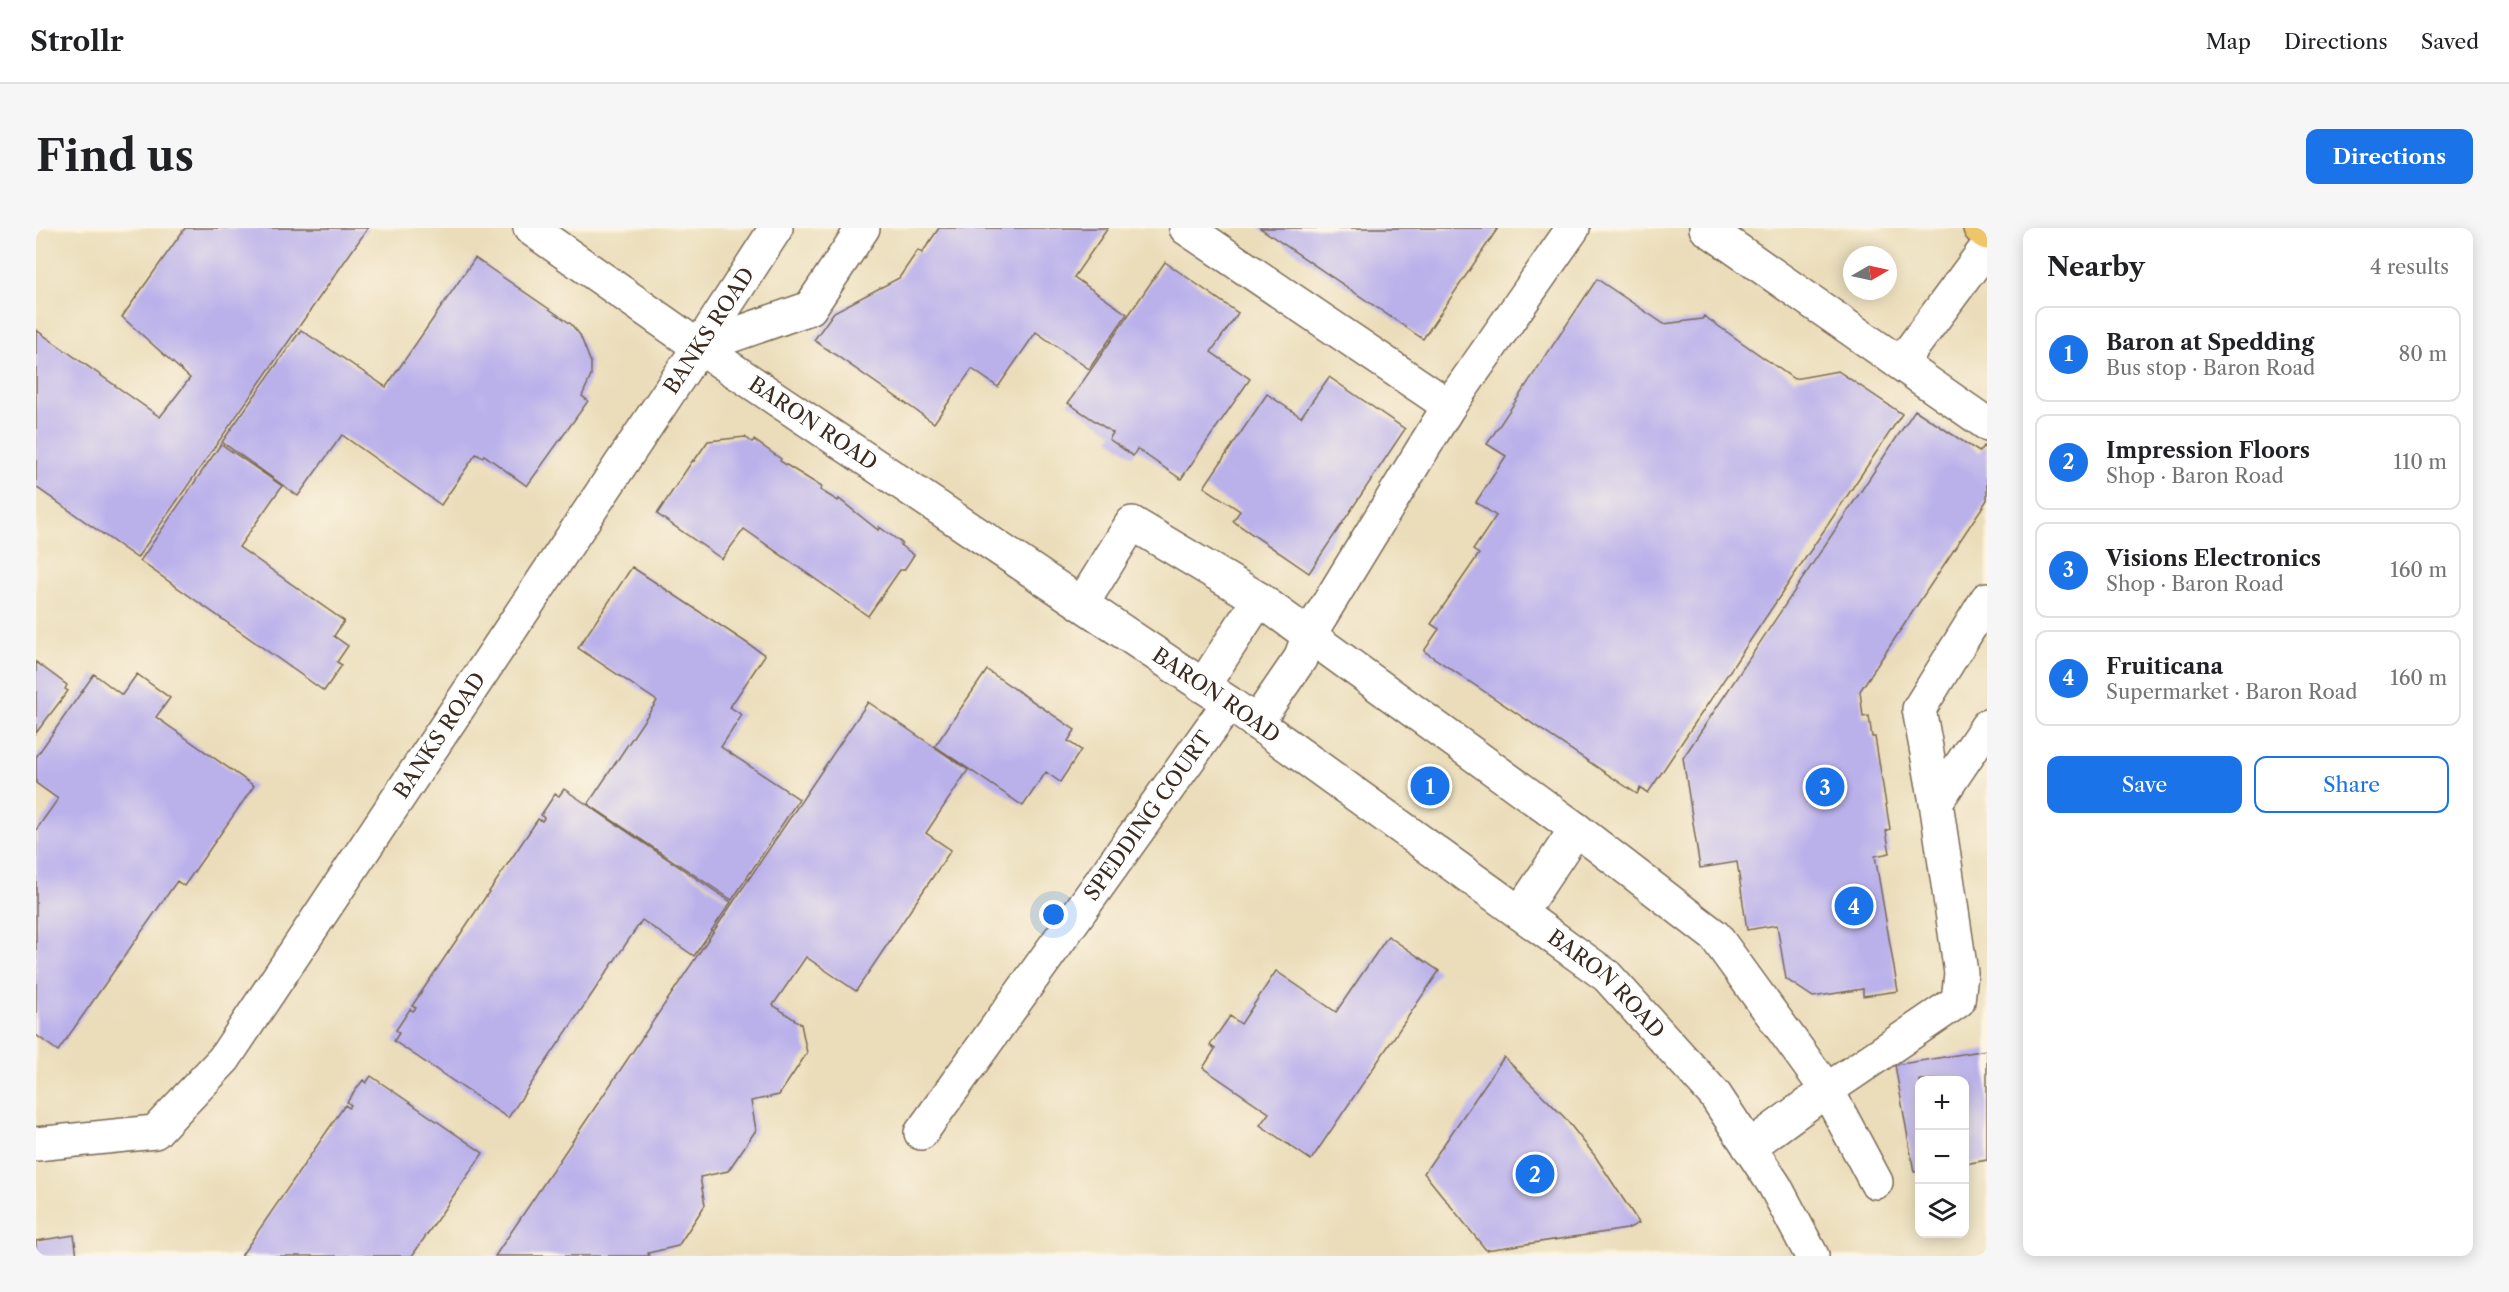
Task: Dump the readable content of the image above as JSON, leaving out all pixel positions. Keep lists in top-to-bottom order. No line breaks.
{"streets":{"street":["BANKS ROAD","BARON ROAD","SPEDDING COURT"]},"crossings":[["BANKS ROAD","BARON ROAD"],["BARON ROAD","SPEDDING COURT"]],"north":"right","page":{"header":"Strollr","nav":["Map","Directions","Saved"],"buttons":["Directions",["Save","Share"]],"title":"Find us","heading":["Nearby","4 results"],"list":[{"mark":"1","name":"Baron at Spedding","note":"Bus stop · Baron Road","value":"80 m"},{"mark":"2","name":"Impression Floors","note":"Shop · Baron Road","value":"110 m"},{"mark":"3","name":"Visions Electronics","note":"Shop · Baron Road","value":"160 m"},{"mark":"4","name":"Fruiticana","note":"Supermarket · Baron Road","value":"160 m"}],"pins":["1","3","4","2"],"map_buttons":["+","−"]}}
